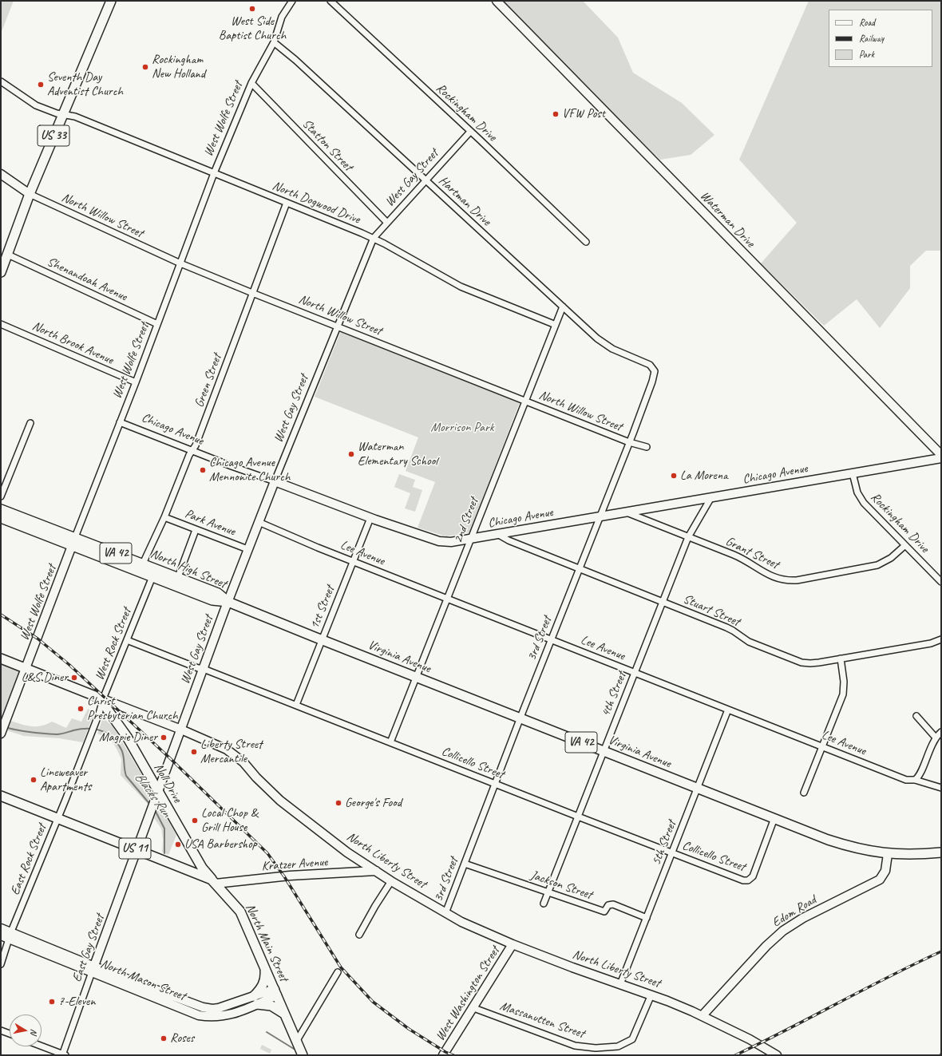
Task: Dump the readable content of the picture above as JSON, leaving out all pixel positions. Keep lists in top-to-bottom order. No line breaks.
{"streets":{"main road":["US 33","VA 42","North High Street","Virginia Avenue","Noll Drive","US 11","North Liberty Street","North Main Street"],"street":["Rockingham Drive","West Wolfe Street","Statton Street","West Gay Street","Hartman Drive","North Dogwood Drive","North Willow Street","Waterman Drive","Shenandoah Avenue","North Brook Avenue","Green Street","Chicago Avenue","2nd Street","Park Avenue","Lee Avenue","Grant Street","1st Street","Stuart Street","3rd Street","West Rock Street","4th Street","Collicello Street","5th Street","East Rock Street","Kratzer Avenue","Jackson Street","Edom Road","East Gay Street","North Mason Street","West Washington Street","Massanutten Street"]},"crossings":[["Rockingham Drive","West Gay Street"],["Rockingham Drive","Chicago Avenue"],["Rockingham Drive","Grant Street"],["West Wolfe Street","Statton Street"],["West Wolfe Street","Hartman Drive"],["West Wolfe Street","North Dogwood Drive"],["West Wolfe Street","North Willow Street"],["West Wolfe Street","Shenandoah Avenue"],["West Wolfe Street","North Brook Avenue"],["West Wolfe Street","Chicago Avenue"],["West Wolfe Street","North High Street"],["West Wolfe Street","North Liberty Street"],["US 33","North Dogwood Drive"],["US 33","North Willow Street"],["US 33","Shenandoah Avenue"],["Statton Street","West Gay Street"],["West Gay Street","Hartman Drive"],["West Gay Street","North Dogwood Drive"],["West Gay Street","North Willow Street"],["West Gay Street","Chicago Avenue"],["West Gay Street","Park Avenue"],["West Gay Street","Lee Avenue"],["West Gay Street","North High Street"],["West Gay Street","Virginia Avenue"],["West Gay Street","Collicello Street"],["West Gay Street","Noll Drive"],["West Gay Street","North Liberty Street"],["West Gay Street","North Main Street"],["West Gay Street","East Gay Street"],["Hartman Drive","2nd Street"],["Hartman Drive","3rd Street"],["North Dogwood Drive","Green Street"],["North Dogwood Drive","2nd Street"],["North Willow Street","Green Street"],["North Willow Street","2nd Street"],["North Willow Street","3rd Street"],["Green Street","Chicago Avenue"],["Green Street","Park Avenue"],["Green Street","North High Street"],["Chicago Avenue","2nd Street"],["Chicago Avenue","Grant Street"],["Chicago Avenue","1st Street"],["Chicago Avenue","Stuart Street"],["Chicago Avenue","3rd Street"],["Chicago Avenue","4th Street"],["2nd Street","Lee Avenue"],["2nd Street","Virginia Avenue"],["2nd Street","Collicello Street"],["Lee Avenue","1st Street"],["Lee Avenue","3rd Street"],["Lee Avenue","4th Street"],["Lee Avenue","5th Street"],["Grant Street","4th Street"],["North High Street","West Rock Street"],["North High Street","Virginia Avenue"],["1st Street","Virginia Avenue"],["1st Street","Collicello Street"],["Stuart Street","3rd Street"],["Stuart Street","4th Street"],["3rd Street","Virginia Avenue"],["3rd Street","Collicello Street"],["3rd Street","North Liberty Street"],["3rd Street","Jackson Street"],["West Rock Street","Collicello Street"],["West Rock Street","Noll Drive"],["West Rock Street","East Rock Street"],["West Rock Street","North Liberty Street"],["West Rock Street","North Main Street"],["Virginia Avenue","4th Street"],["Virginia Avenue","Collicello Street"],["Virginia Avenue","5th Street"],["Virginia Avenue","Edom Road"],["4th Street","Collicello Street"],["4th Street","Jackson Street"],["Collicello Street","5th Street"],["Noll Drive","North Liberty Street"],["Noll Drive","Kratzer Avenue"],["Noll Drive","North Main Street"],["5th Street","North Liberty Street"],["5th Street","Jackson Street"],["East Rock Street","North Main Street"],["East Rock Street","North Mason Street"],["North Liberty Street","Kratzer Avenue"],["North Liberty Street","Edom Road"],["North Liberty Street","West Washington Street"],["North Liberty Street","Massanutten Street"],["Kratzer Avenue","North Main Street"],["North Main Street","East Gay Street"],["North Main Street","North Mason Street"],["East Gay Street","North Mason Street"],["West Washington Street","Massanutten Street"]],"water":["Blacks Run"],"parks":["Morrison Park"],"places":["West Side Baptist Church","Rockingham New Holland","Seventh Day Adventist Church","VFW Post","Waterman Elementary School","Chicago Avenue Mennonite Church","La Morena","L&S Diner","Christ Presbyterian Church","Magpie Diner","Liberty Street Mercantile","Lineweaver Apartments","George's Food","Local Chop & Grill House","USA Barbershop","7-Eleven","Roses"],"legend":["Road","Railway","Park"],"north":"right"}
